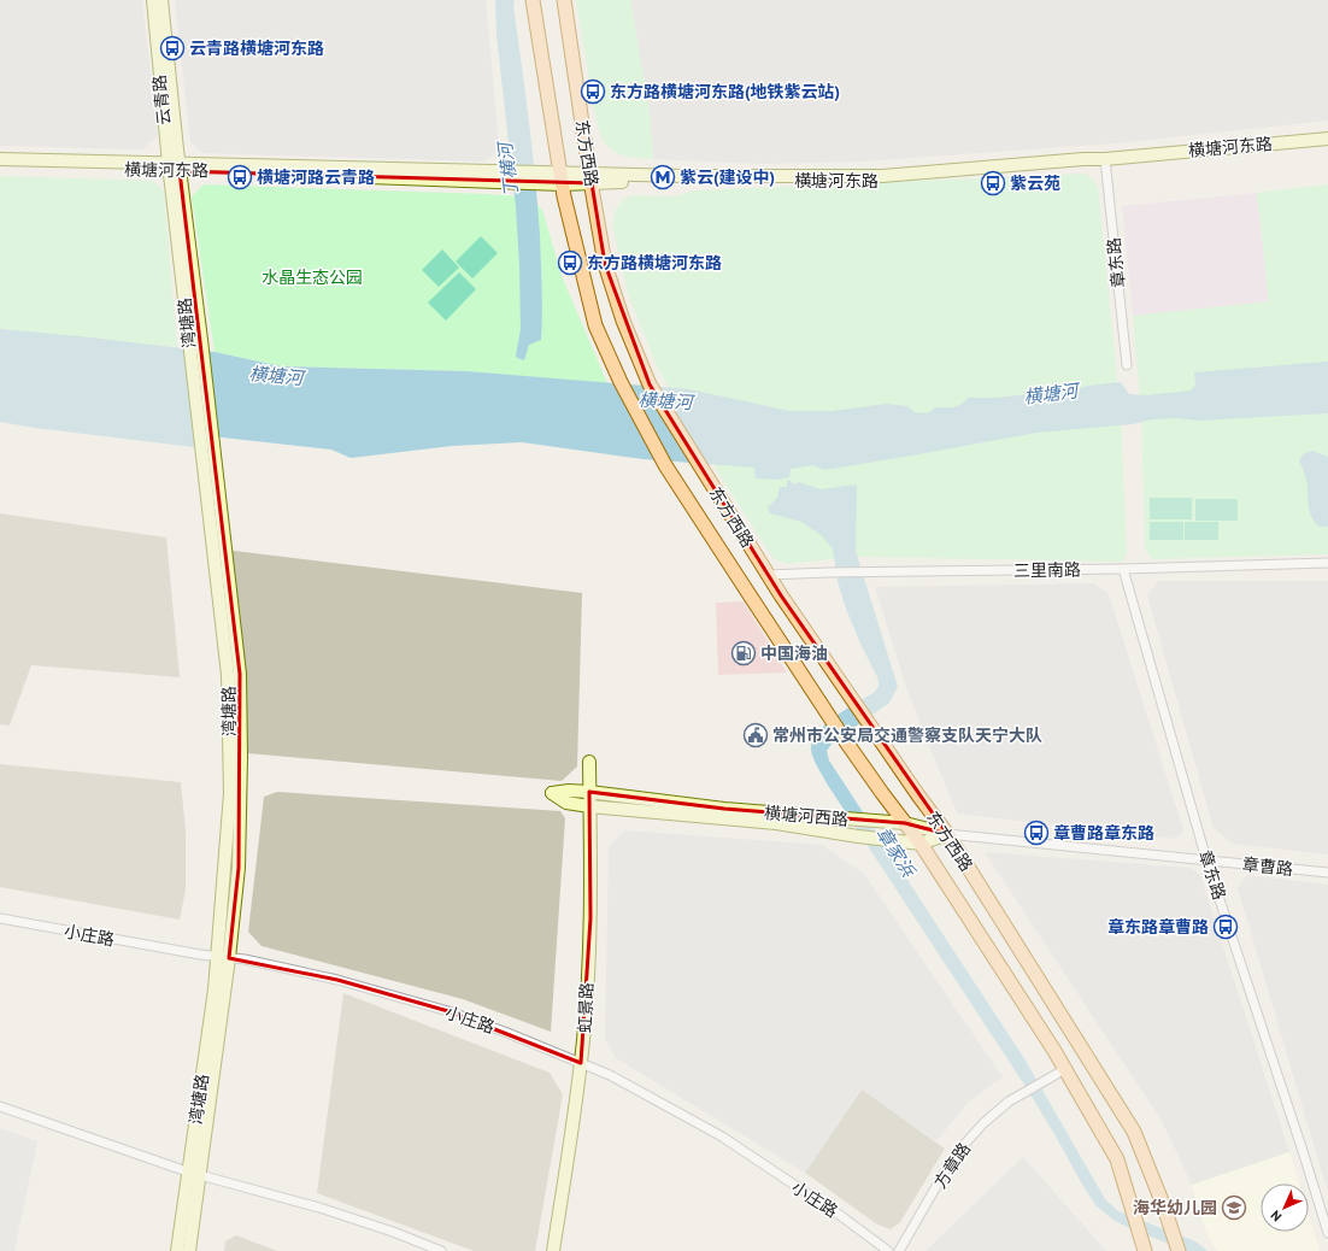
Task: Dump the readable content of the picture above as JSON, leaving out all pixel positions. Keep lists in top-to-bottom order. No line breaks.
{"streets":{"main road":["东方西路"],"street":["云青路","横塘河东路","章东路","湾塘路","三里南路","横塘河西路","章曹路","小庄路","虹景路","方章路"]},"crossings":[["云青路","横塘河东路"],["云青路","湾塘路"],["横塘河东路","东方西路"],["横塘河东路","章东路"],["横塘河东路","湾塘路"],["东方西路","三里南路"],["东方西路","横塘河西路"],["东方西路","章曹路"],["东方西路","方章路"],["章东路","三里南路"],["章东路","章曹路"],["湾塘路","小庄路"],["横塘河西路","章曹路"],["横塘河西路","虹景路"],["小庄路","虹景路"]],"water":["丁横河","横塘河","章家浜"],"parks":["水晶生态公园"],"places":{"bus stop":["云青路横塘河东路","东方路横塘河东路(地铁紫云站)","横塘河路云青路","紫云苑","东方路横塘河东路","章曹路章东路","章东路章曹路"],"metro station":["紫云(建设中)"],"fuel station":["中国海油"],"public building":["常州市公安局交通警察支队天宁大队"],"school or university":["海华幼儿园"]},"north":"bottom left"}
